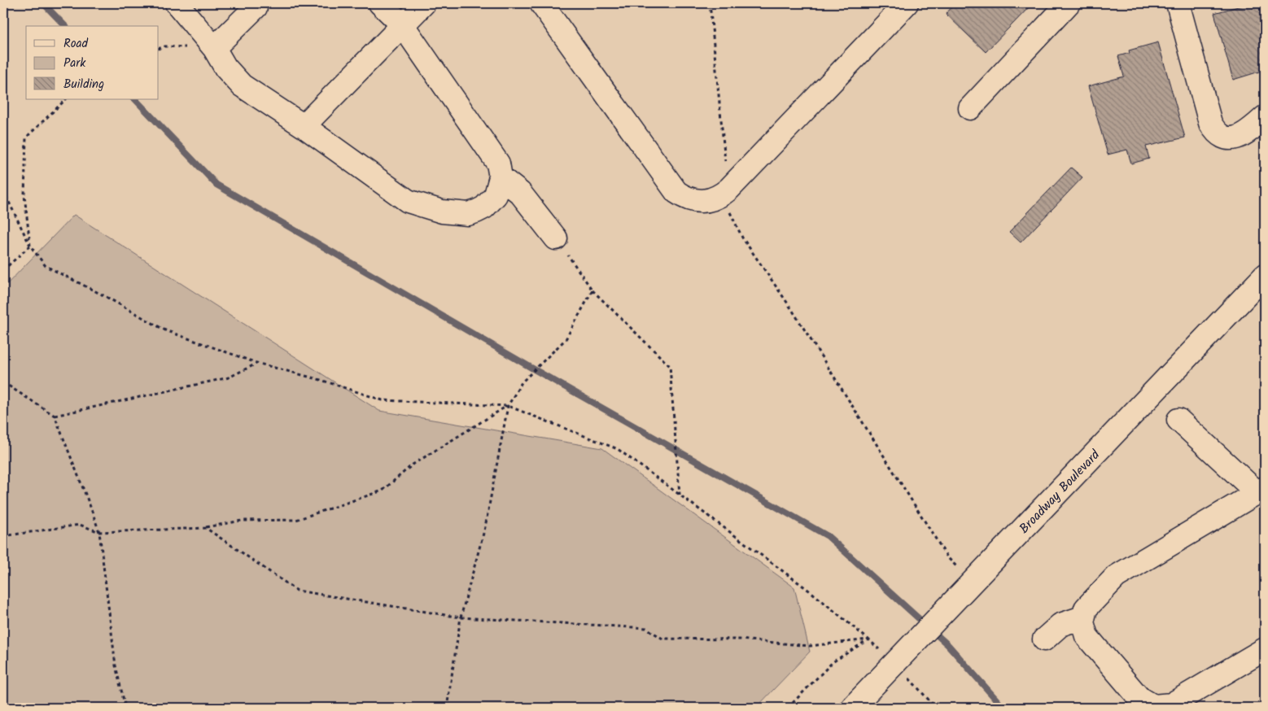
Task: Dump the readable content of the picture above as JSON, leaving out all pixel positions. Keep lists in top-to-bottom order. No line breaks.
{"streets":{"street":["Broadway Boulevard"]},"legend":["Road","Park","Building"]}
